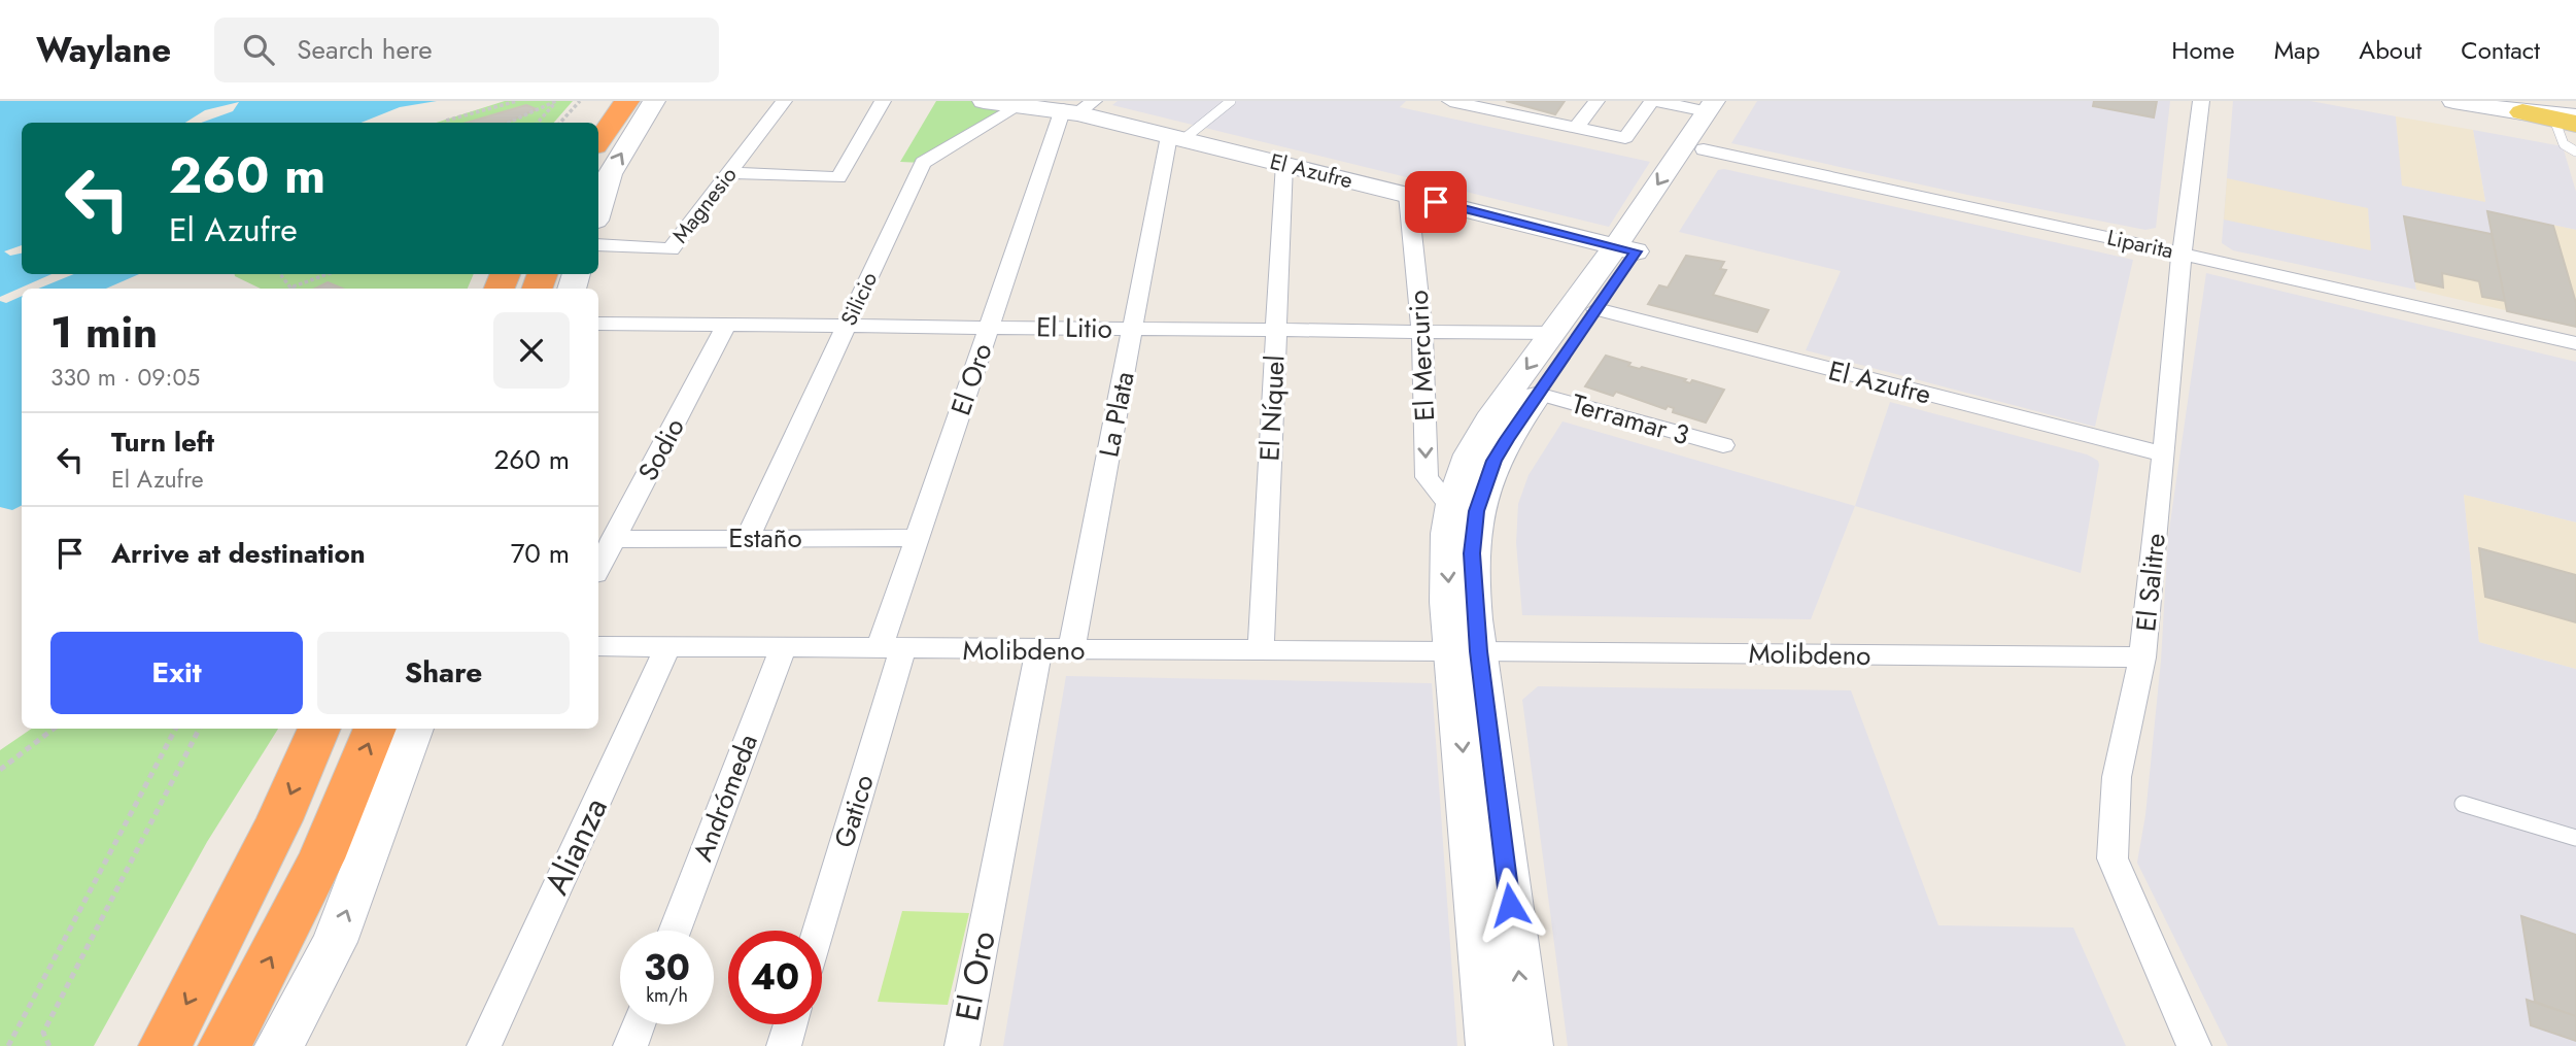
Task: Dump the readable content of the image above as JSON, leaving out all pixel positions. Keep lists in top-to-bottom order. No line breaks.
{"streets":{"street":["El Azufre","Magnesio","Liparita","Silicio","El Litio","El Mercurio","El Oro","El Níquel","La Plata","Terramar 3","Sodio","Estaño","El Salitre","Molibdeno","Andrómeda","Gatico","Alianza"]},"crossings":[["El Azufre","Silicio"],["El Azufre","El Mercurio"],["El Azufre","El Oro"],["El Azufre","El Níquel"],["El Azufre","La Plata"],["El Azufre","El Salitre"],["Liparita","El Salitre"],["Silicio","El Litio"],["Silicio","Estaño"],["El Litio","El Mercurio"],["El Litio","El Oro"],["El Litio","El Níquel"],["El Litio","La Plata"],["El Litio","Sodio"],["El Oro","Estaño"],["El Oro","Molibdeno"],["El Oro","Gatico"],["El Níquel","Molibdeno"],["La Plata","Molibdeno"],["Sodio","Estaño"],["El Salitre","Molibdeno"],["Molibdeno","Andrómeda"],["Molibdeno","Gatico"],["Molibdeno","Alianza"]],"one_way":["El Mercurio"],"page":{"header":"Waylane","search":"Search here","nav":["Home","Map","About","Contact"],"turn":["260 m","El Azufre"],"heading":["1 min","330 m · 09:05"],"list":[{"name":"Turn left","note":"El Azufre","value":"260 m"},{"name":"Arrive at destination","value":"70 m"}],"buttons":["Exit","Share"],"speed":"30 km/h","limit":"40"}}
